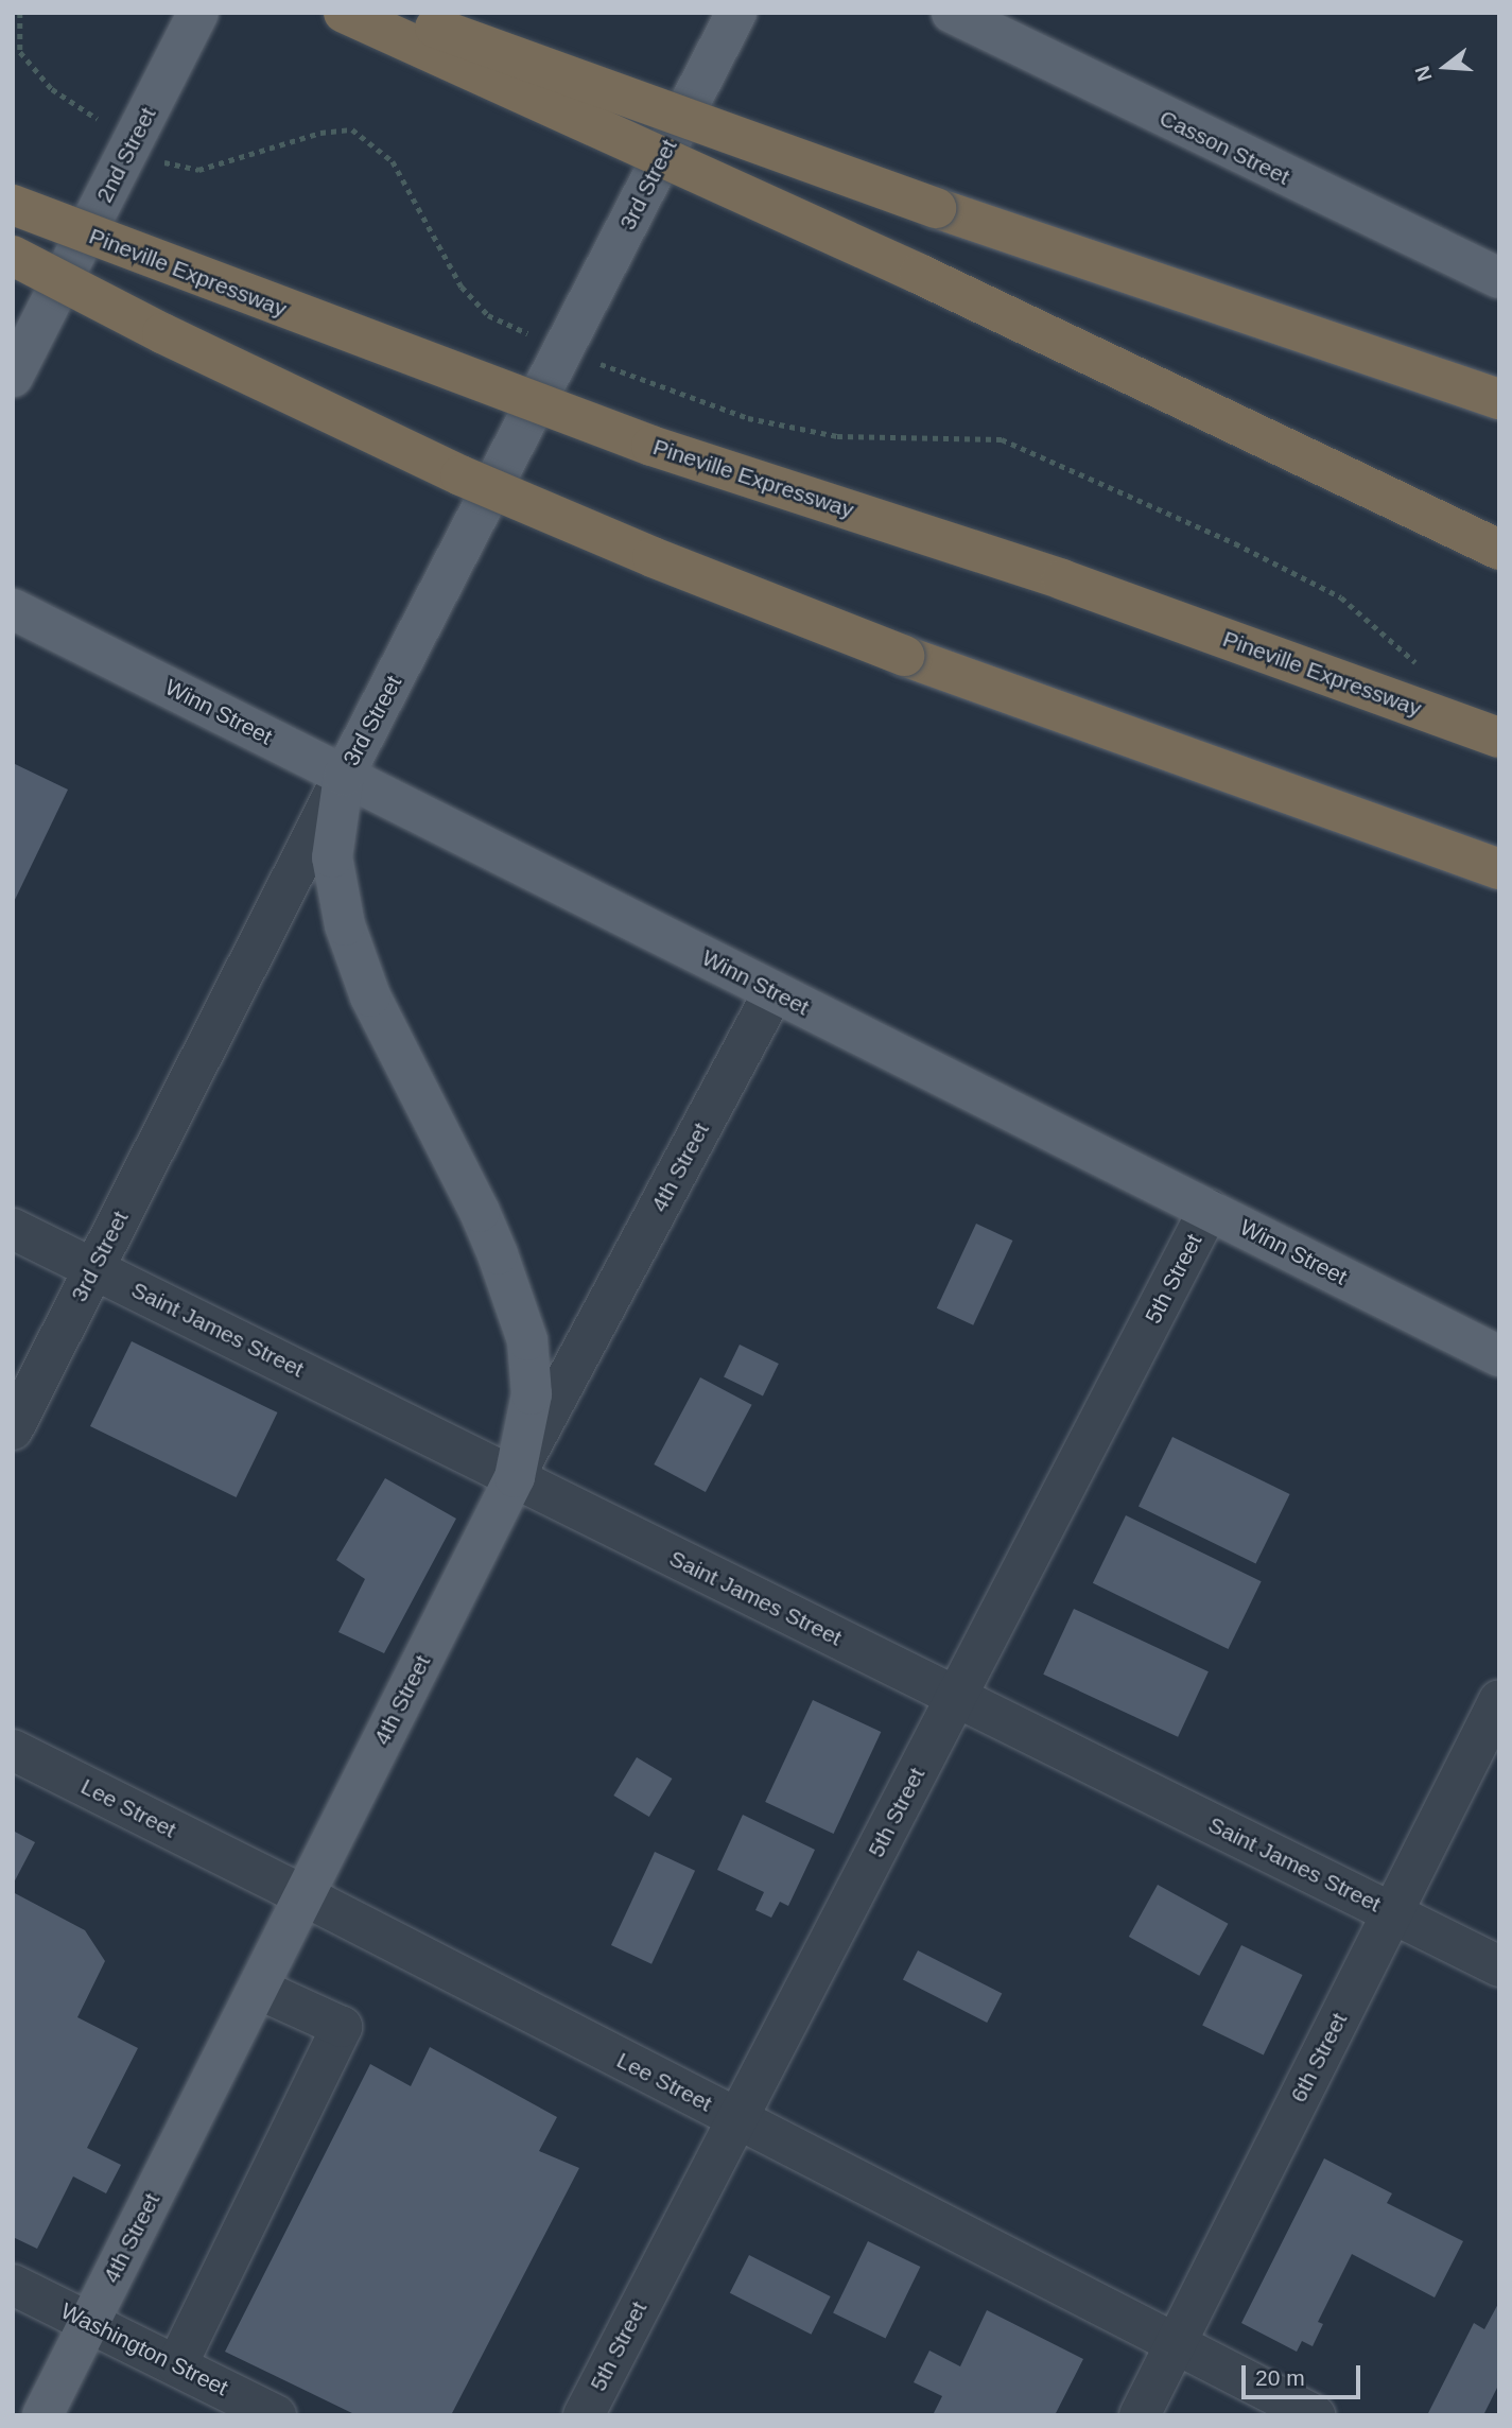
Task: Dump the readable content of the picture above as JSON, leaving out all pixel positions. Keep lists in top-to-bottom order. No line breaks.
{"streets":{"highway":["Pineville Expressway"],"main road":["Casson Street","2nd Street","3rd Street","Winn Street","4th Street"],"street":["5th Street","Saint James Street","Lee Street","6th Street","Washington Street"]},"crossings":[["3rd Street","Winn Street"],["3rd Street","Saint James Street"],["Winn Street","4th Street"],["Winn Street","5th Street"],["4th Street","Saint James Street"],["4th Street","Lee Street"],["4th Street","Washington Street"],["5th Street","Saint James Street"],["5th Street","Lee Street"],["Saint James Street","6th Street"],["Lee Street","6th Street"]],"scale_bar":"20 m","north":"left"}
